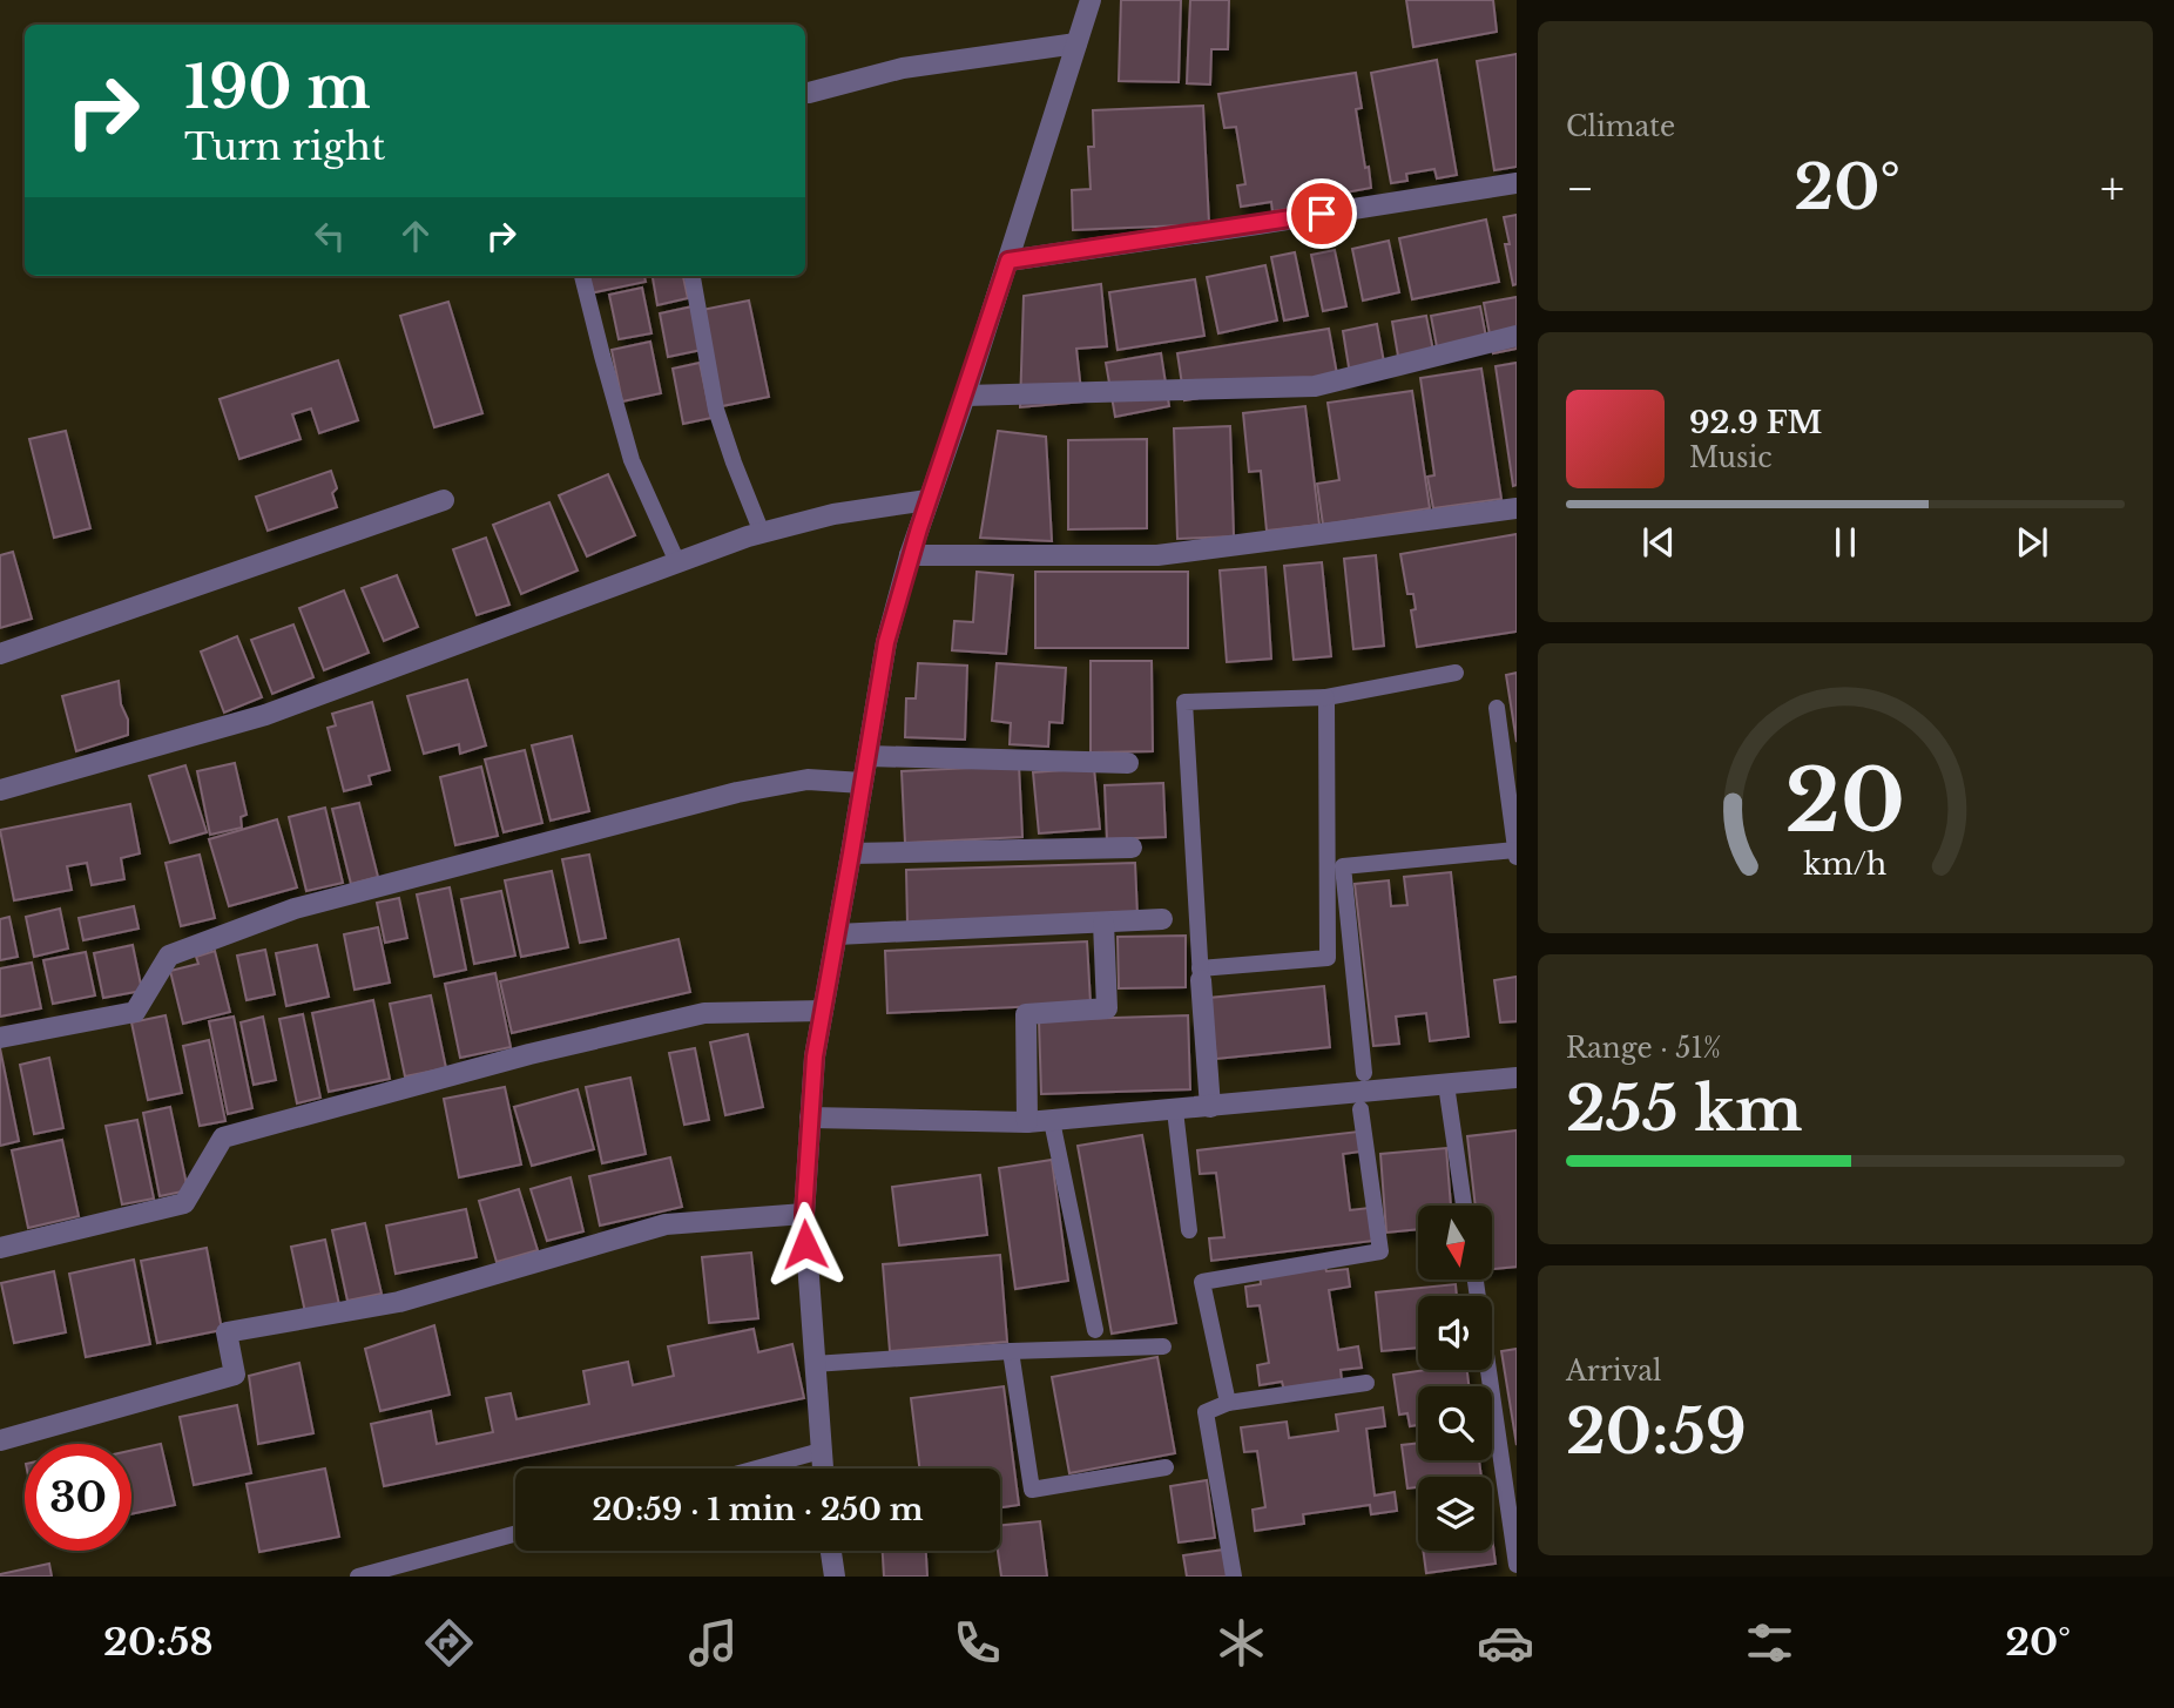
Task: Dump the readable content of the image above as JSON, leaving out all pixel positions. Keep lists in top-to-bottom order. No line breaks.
{"north":"bottom","page":{"tile":["Climate",["Range · 51%","255 km"],["Arrival","20:59"]],"turn":["190 m","Turn right"],"heat":["−","20°","+"],"song":["92.9 FM","Music"],"limit":"30","trip":"20:59 · 1 min · 250 m","tabs":["20:58","20°"],"gauge":["20","km/h"]}}
